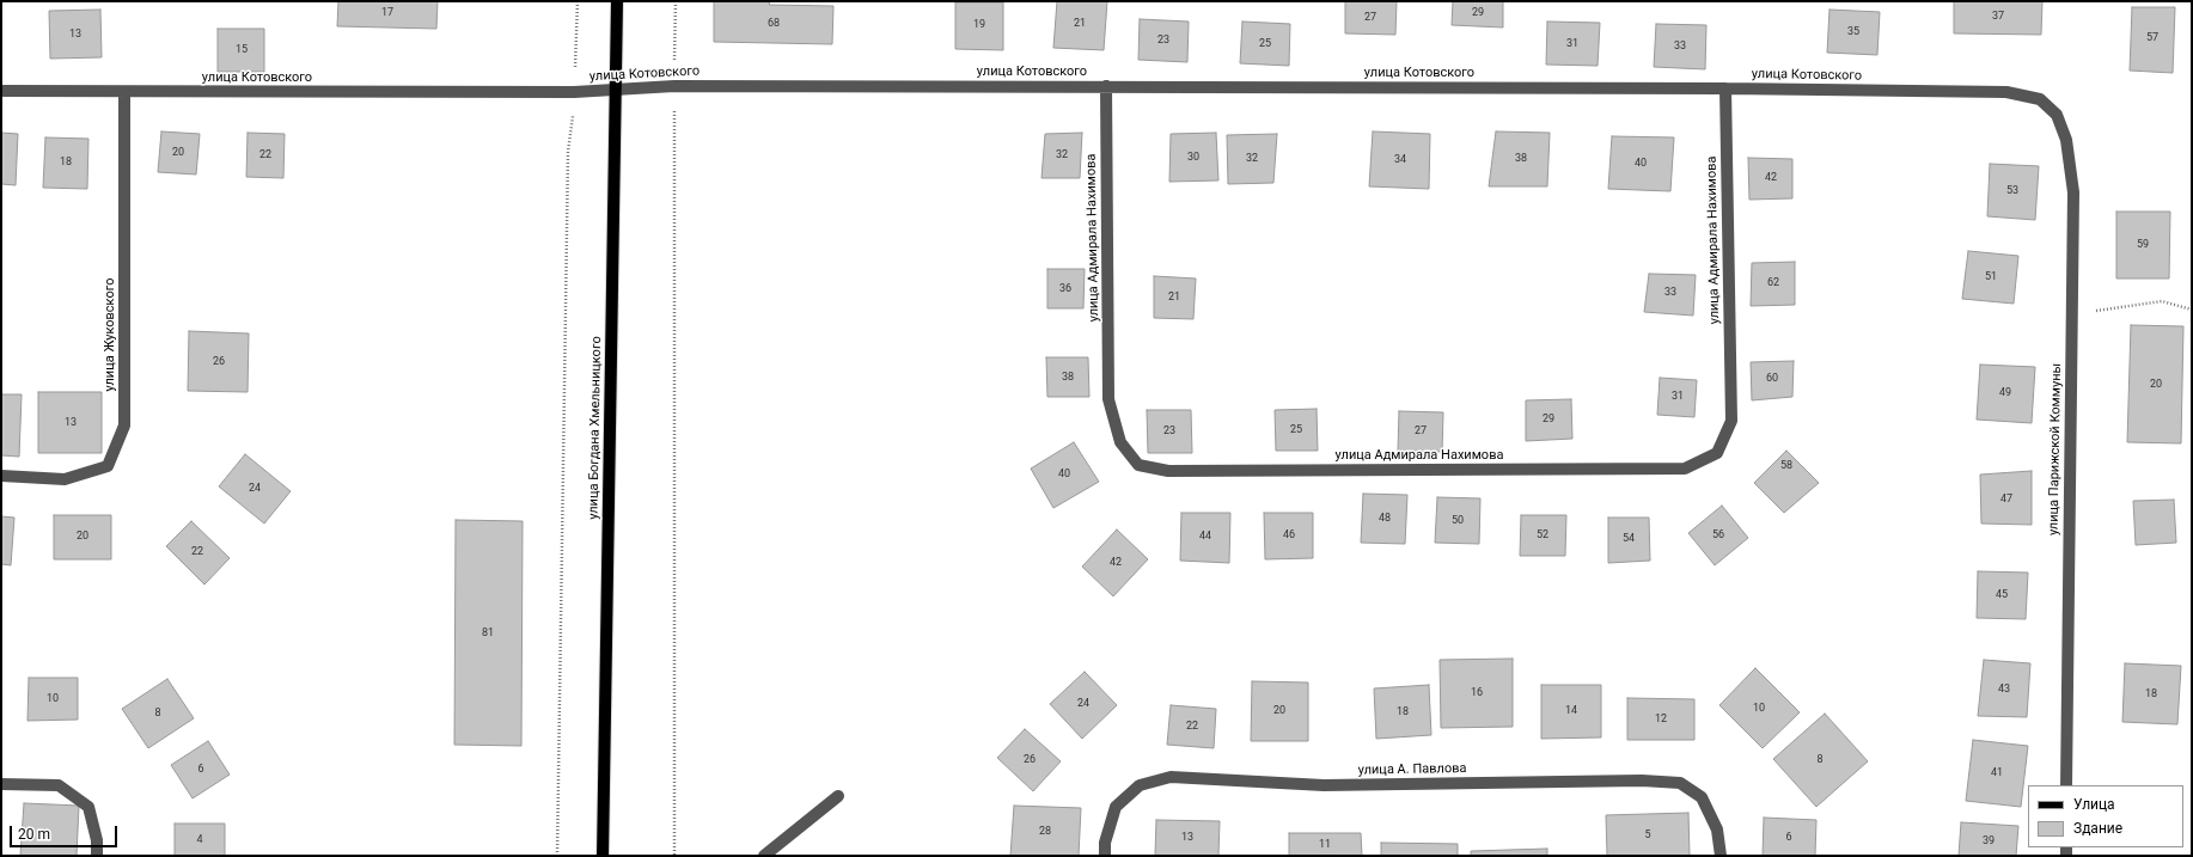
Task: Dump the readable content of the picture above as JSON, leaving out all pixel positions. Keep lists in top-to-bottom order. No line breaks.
{"streets":{"main road":["улица Богдана Хмельницкого"],"street":["улица Котовского","улица Адмирала Нахимова","улица Жуковского","улица Парижской Коммуны","улица А. Павлова"]},"crossings":[["улица Котовского","улица Адмирала Нахимова"],["улица Котовского","улица Жуковского"],["улица Котовского","улица Богдана Хмельницкого"],["улица Котовского","улица Парижской Коммуны"]],"house_numbers":["17","29","37","27","68","21","19","35","13","57","23","25","31","33","15","20","22","32","30","32","38","34","18","40","42","53","59","51","62","36","33","21","26","38","60","20","49","31","29","13","25","23","27","58","40","24","47","48","50","46","52","56","20","44","54","22","42","45","81","43","16","18","10","24","10","20","14","18","8","12","22","26","8","6","41","28","5","13","6","4","39","11"],"legend":["Улица","Здание"],"scale_bar":"20 m"}
